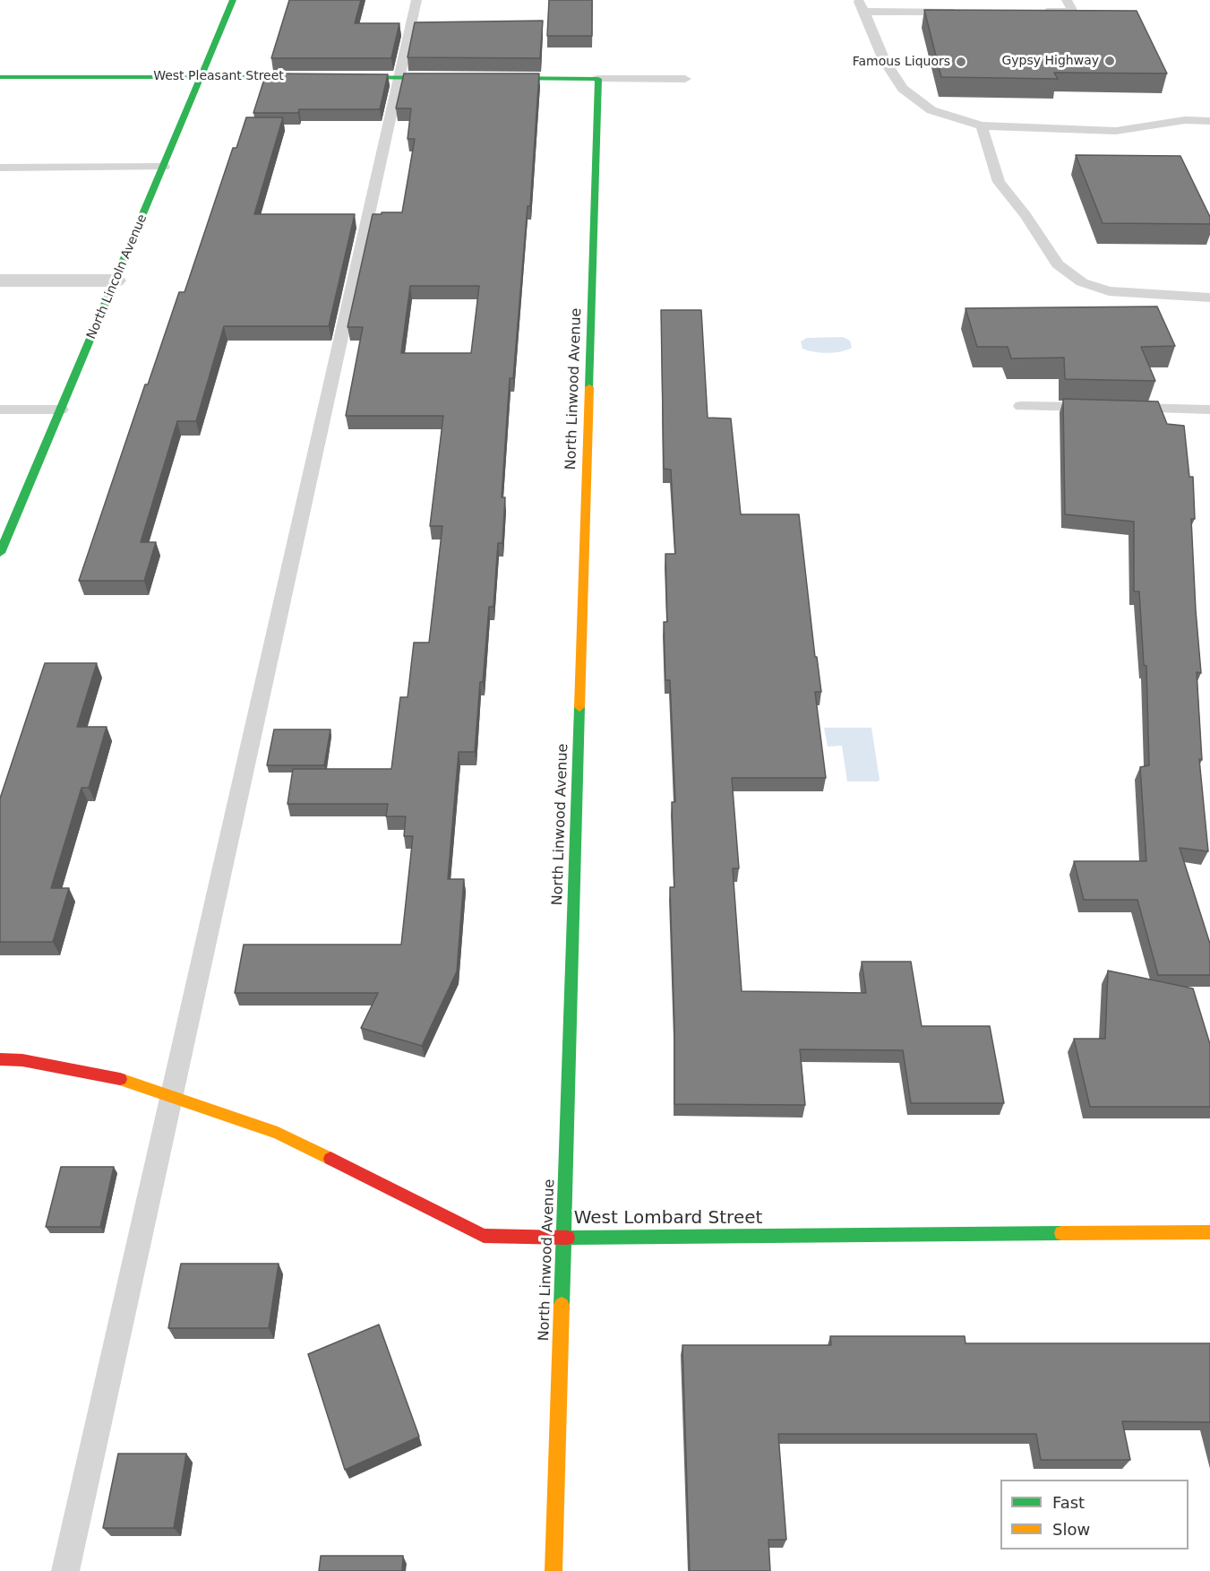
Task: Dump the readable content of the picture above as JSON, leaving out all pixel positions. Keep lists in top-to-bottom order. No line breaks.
{"streets":{"street":["West Pleasant Street","North Lincoln Avenue","North Linwood Avenue","West Lombard Street"]},"crossings":[["West Pleasant Street","North Lincoln Avenue"],["North Linwood Avenue","West Lombard Street"]],"places":["Gypsy Highway","Famous Liquors"],"legend":["Fast","Slow"]}
